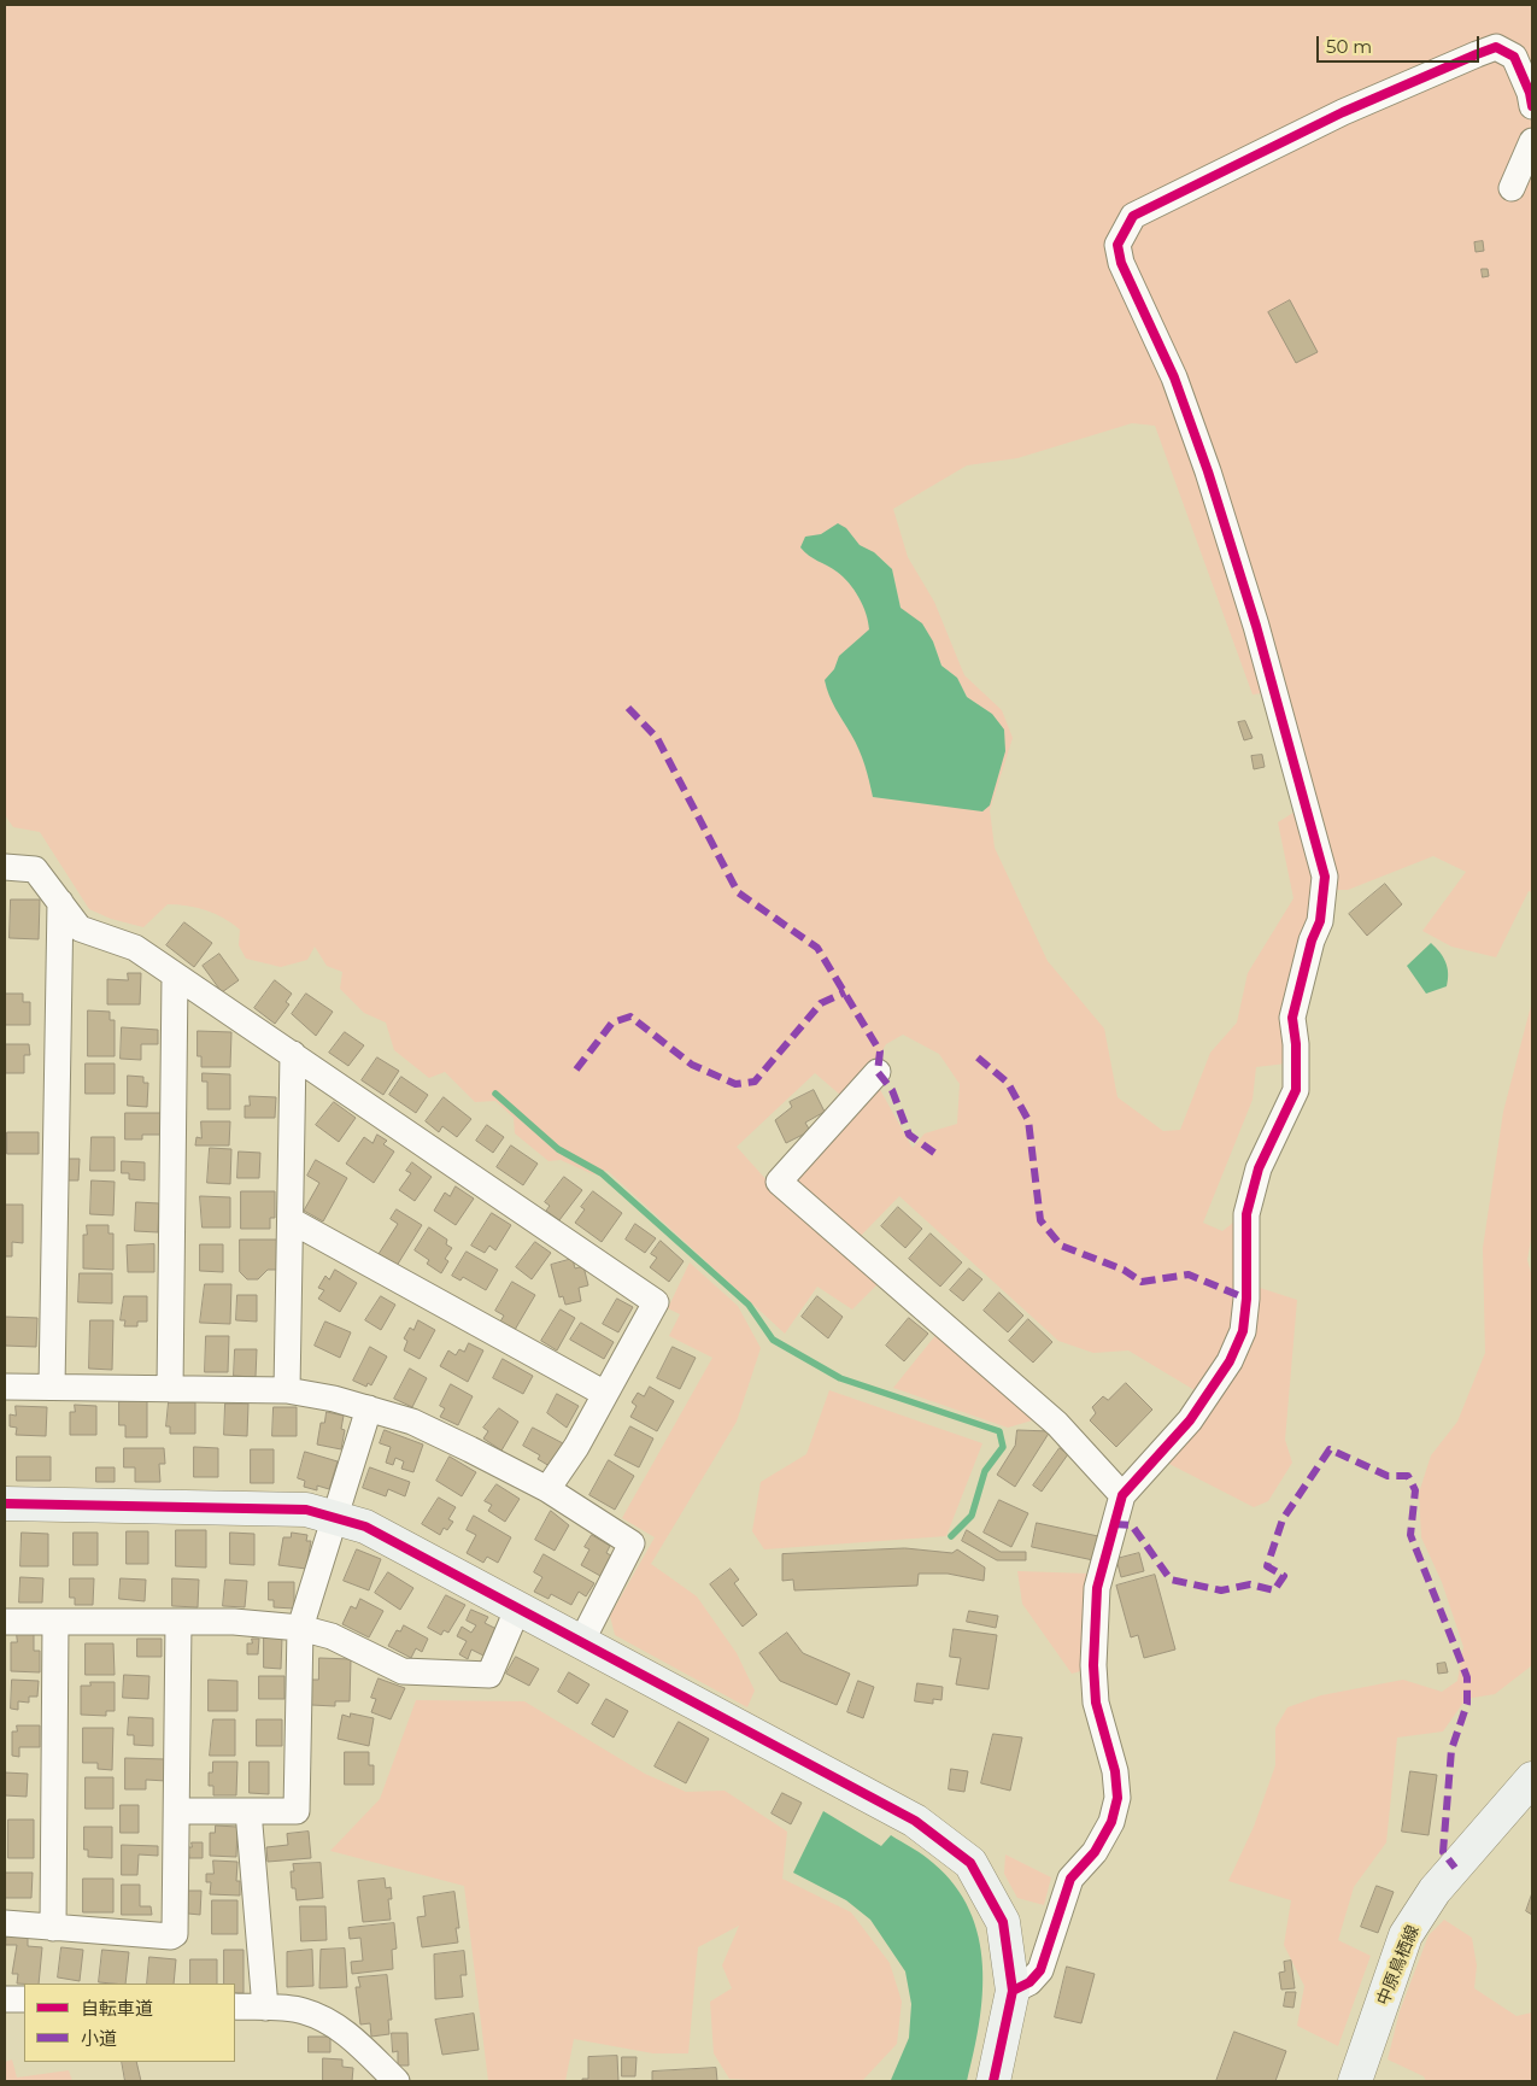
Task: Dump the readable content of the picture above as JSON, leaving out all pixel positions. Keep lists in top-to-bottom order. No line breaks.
{"streets":{"street":["中原鳥栖線"]},"legend":["自転車道","小道"],"scale_bar":"50 m"}
